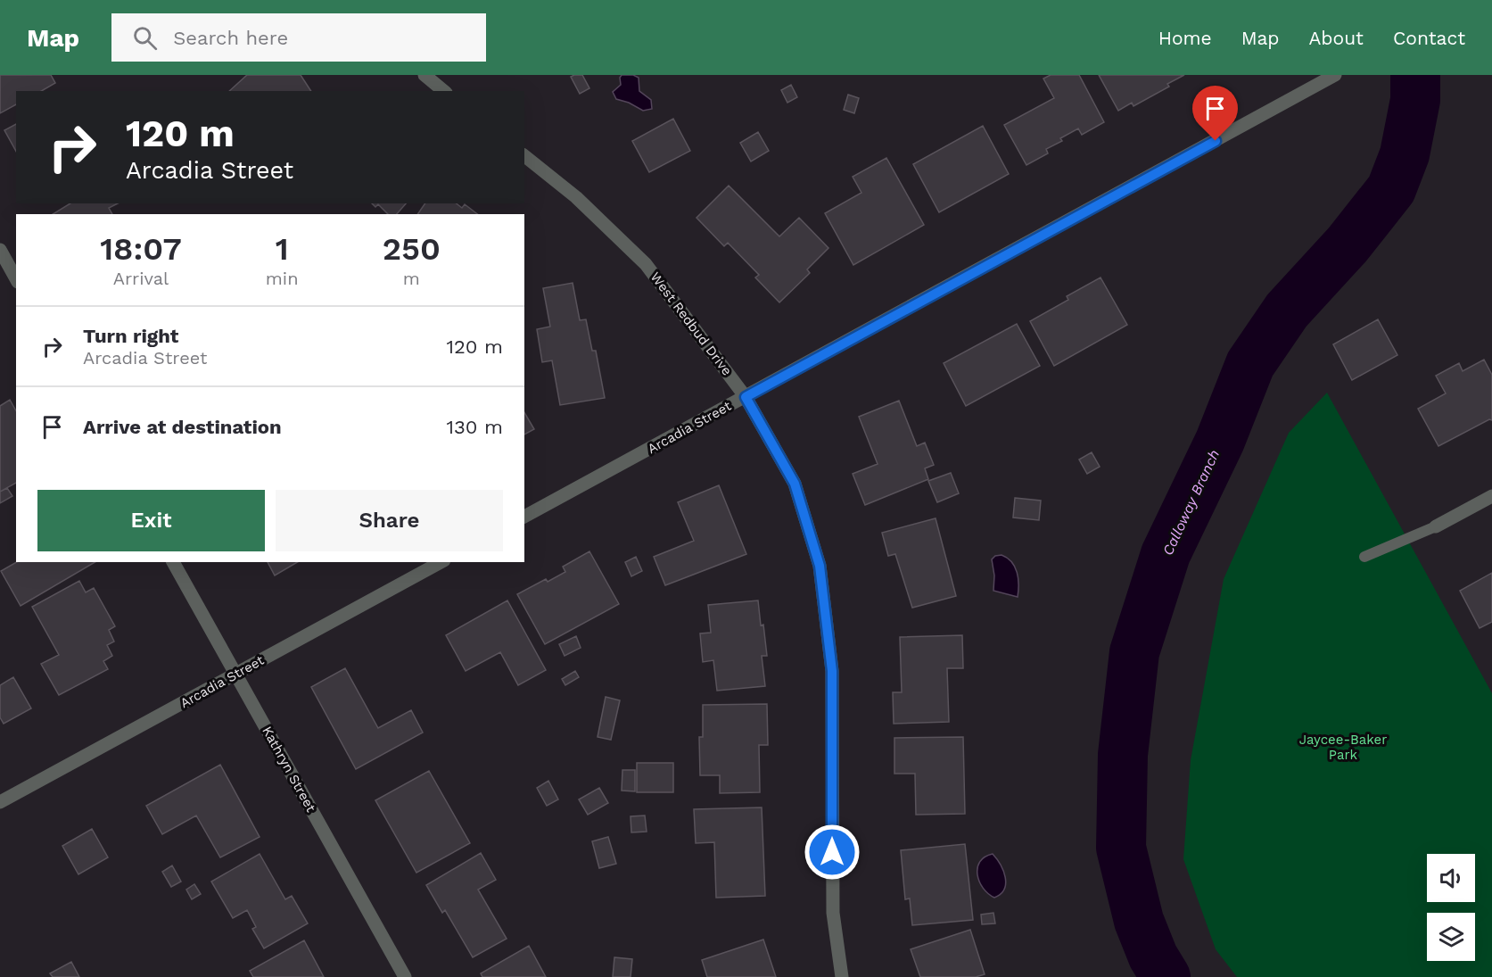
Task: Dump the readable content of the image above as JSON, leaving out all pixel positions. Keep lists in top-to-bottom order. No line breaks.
{"streets":{"street":["West Redbud Drive","Arcadia Street","Kathryn Street"]},"crossings":[["West Redbud Drive","Arcadia Street"],["Arcadia Street","Kathryn Street"]],"water":["Calloway Branch"],"parks":["Jaycee-Baker Park"],"page":{"header":"Map","search":"Search here","nav":["Home","Map","About","Contact"],"turn":["120 m","Arcadia Street"],"eta":["18:07","Arrival","1","min","250","m"],"list":[{"name":"Turn right","note":"Arcadia Street","value":"120 m"},{"name":"Arrive at destination","value":"130 m"}],"buttons":["Exit","Share"]}}
